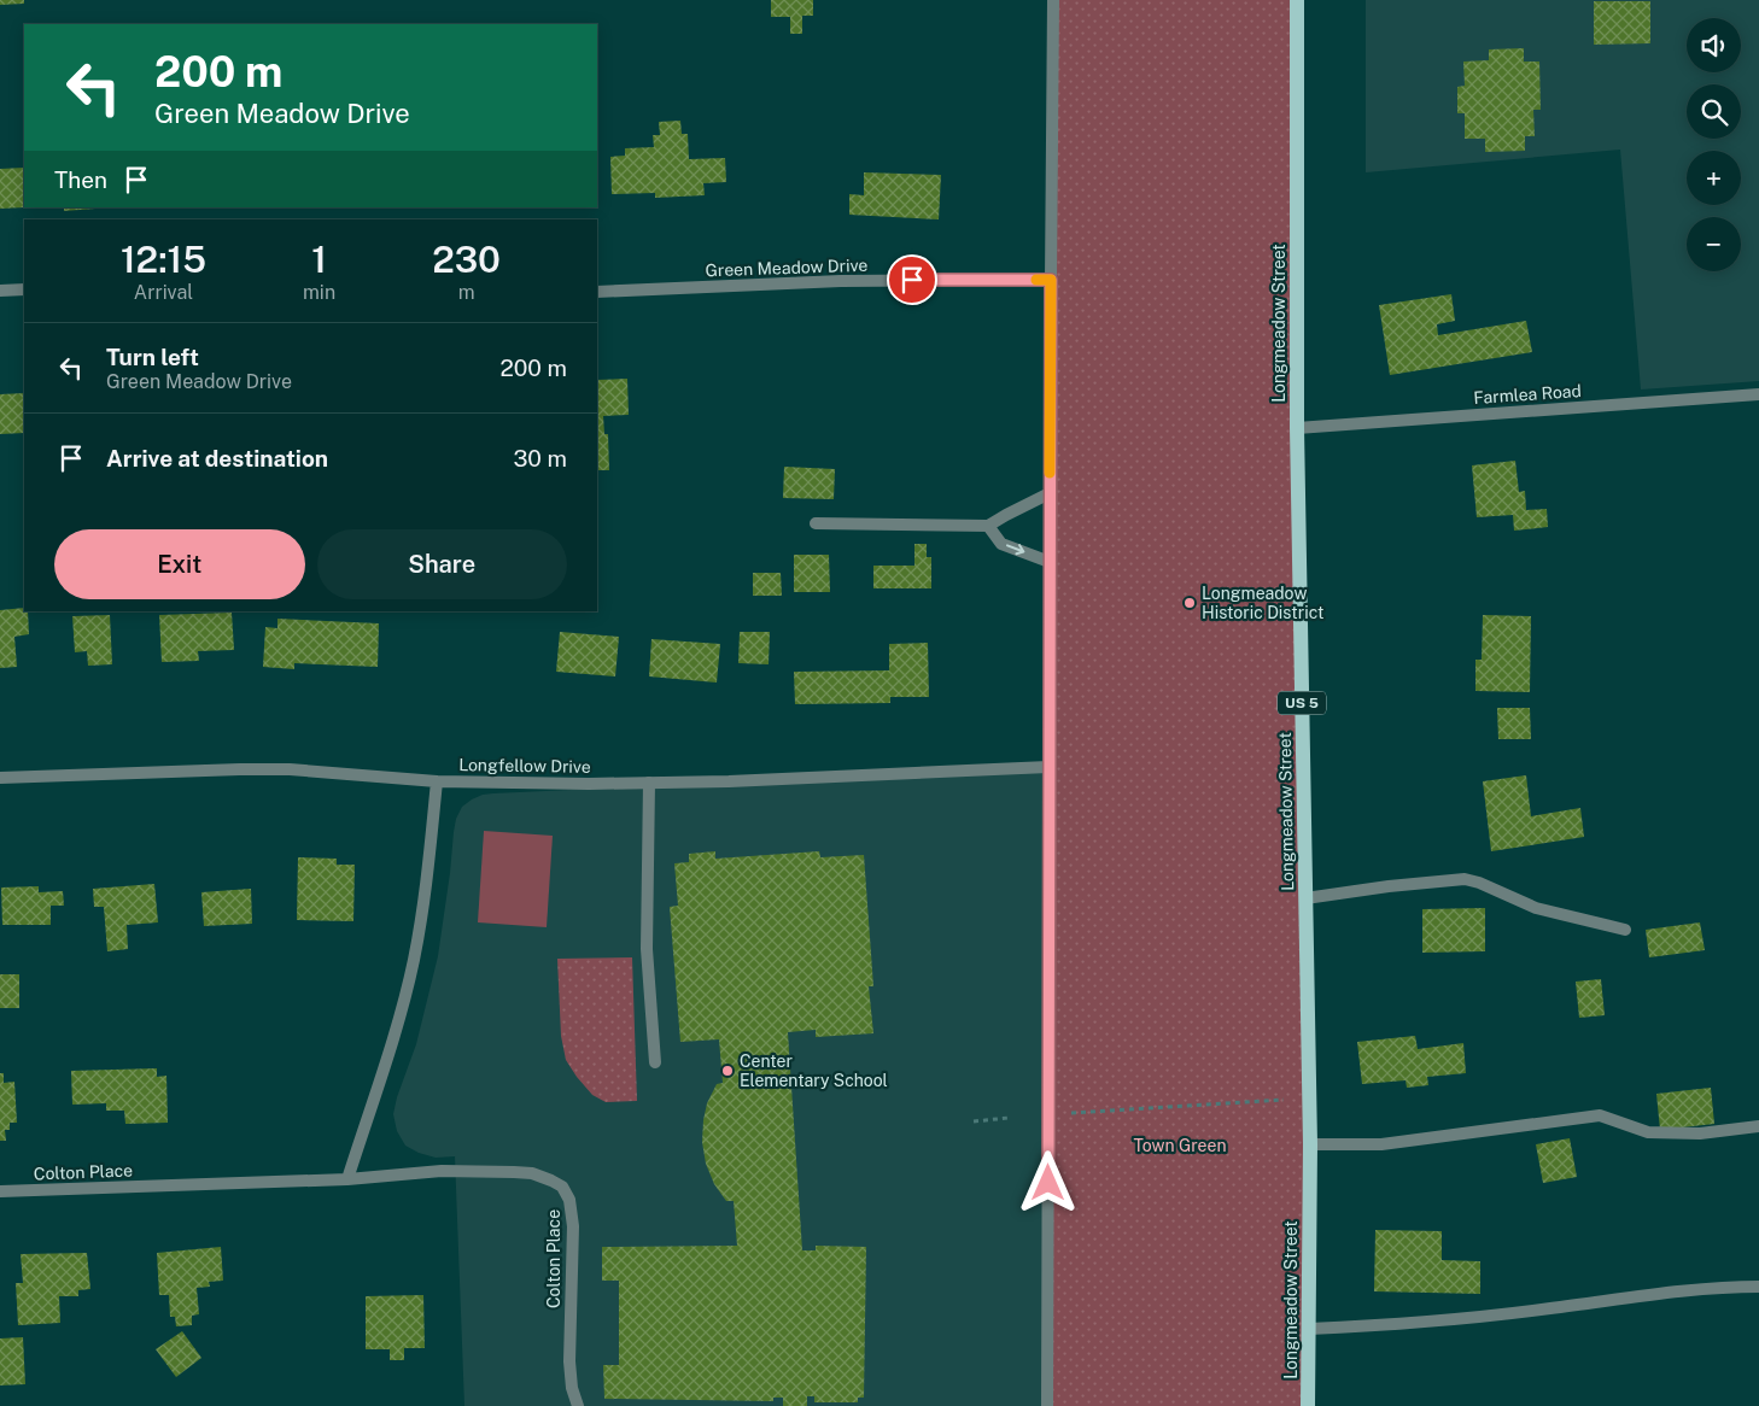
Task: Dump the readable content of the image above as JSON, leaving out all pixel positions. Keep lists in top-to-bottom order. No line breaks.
{"streets":{"main road":["Longmeadow Street","US 5"],"street":["Green Meadow Drive","Farmlea Road","Longfellow Drive","Colton Place"]},"crossings":[["Longmeadow Street","Farmlea Road"]],"parks":["Town Green"],"places":["Longmeadow Historic District","Center Elementary School"],"page":{"map_buttons":["+","−"],"turn":["200 m","Green Meadow Drive"],"then":"Then","eta":["12:15","Arrival","1","min","230","m"],"list":[{"name":"Turn left","note":"Green Meadow Drive","value":"200 m"},{"name":"Arrive at destination","value":"30 m"}],"buttons":["Exit","Share"]}}
